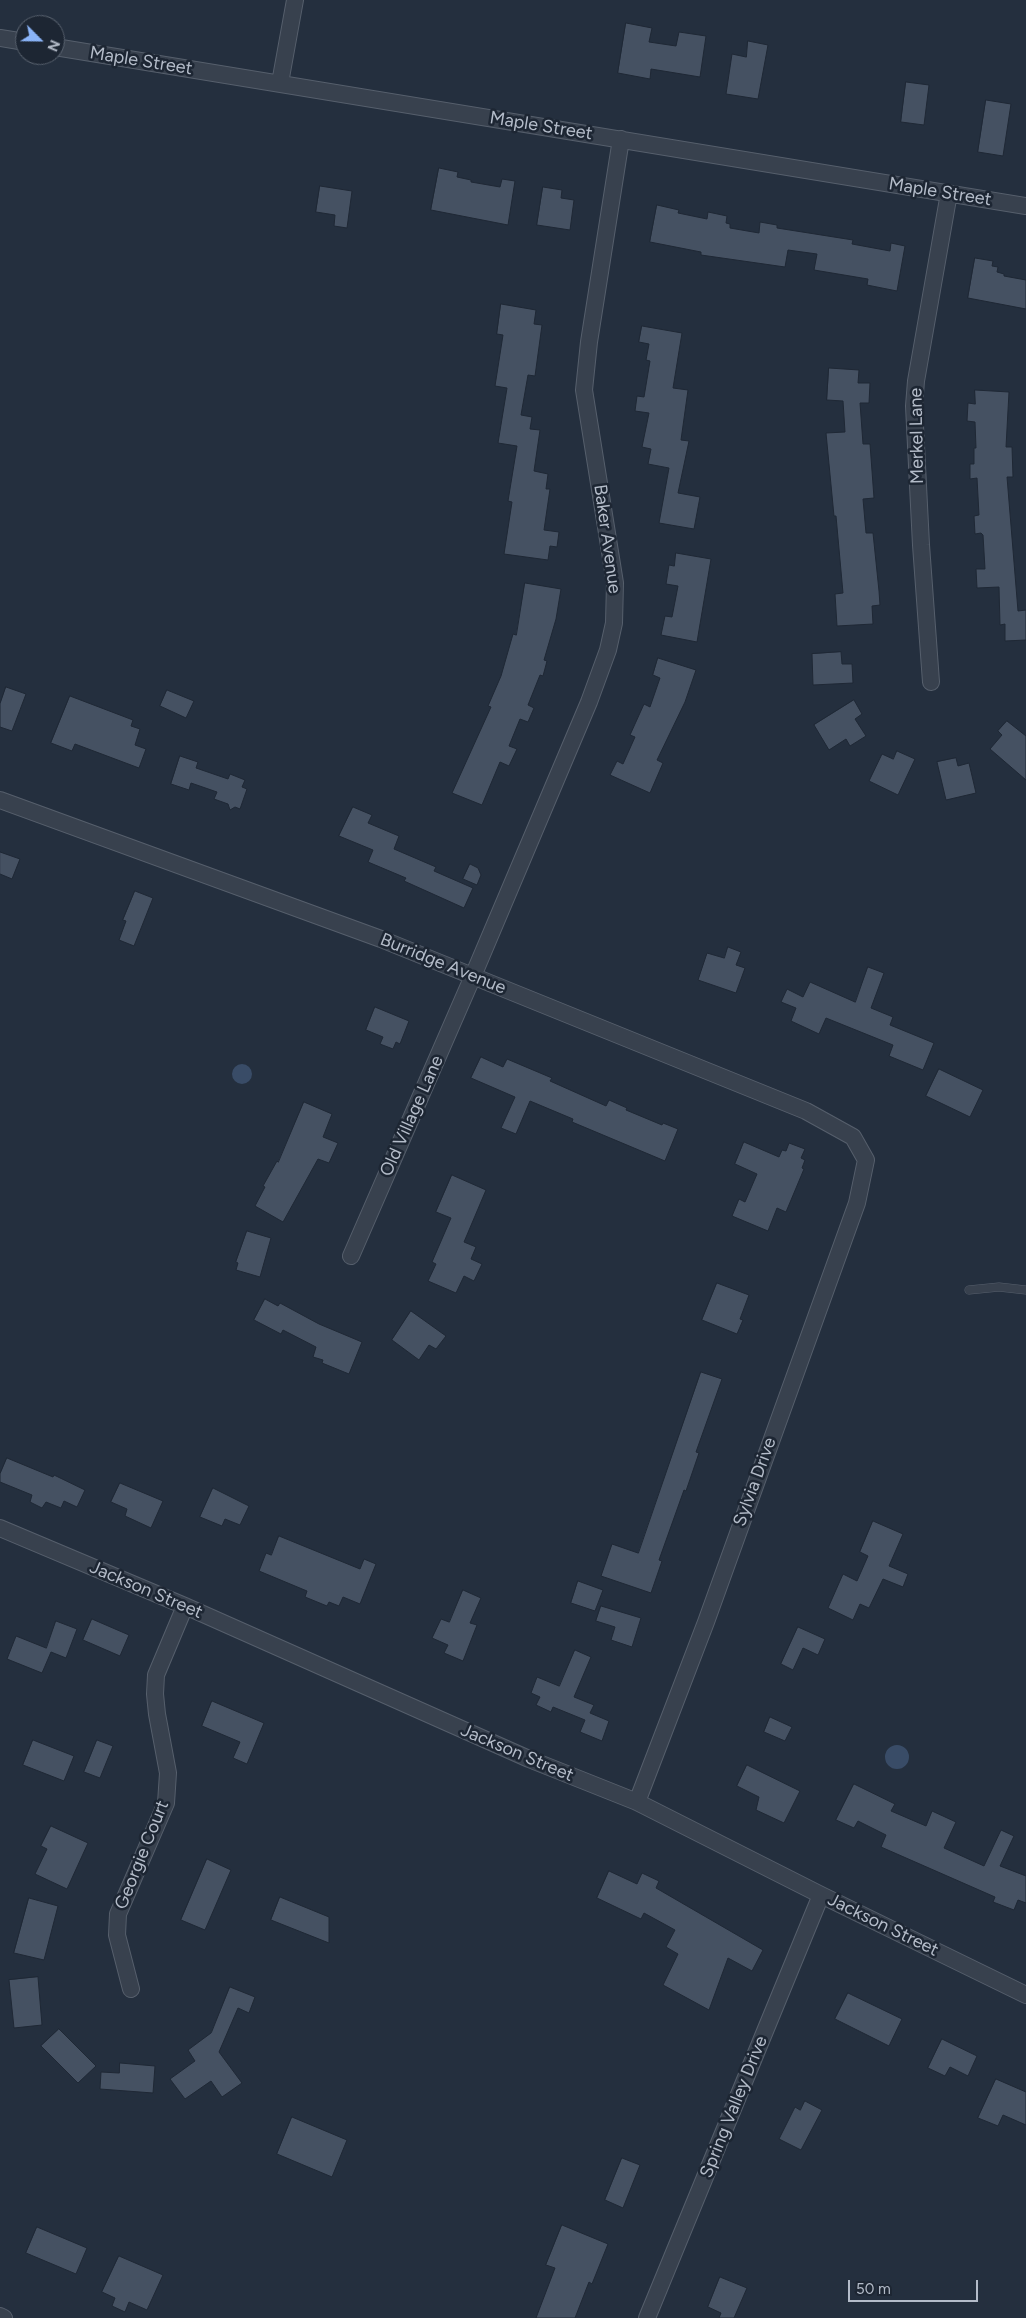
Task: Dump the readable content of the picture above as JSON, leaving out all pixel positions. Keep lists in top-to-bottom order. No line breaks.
{"streets":{"street":["Maple Street","Merkel Lane","Baker Avenue","Burridge Avenue","Old Village Lane","Sylvia Drive","Jackson Street","Georgie Court","Spring Valley Drive"]},"crossings":[["Maple Street","Merkel Lane"],["Maple Street","Baker Avenue"],["Baker Avenue","Burridge Avenue"],["Baker Avenue","Old Village Lane"],["Burridge Avenue","Old Village Lane"],["Burridge Avenue","Sylvia Drive"],["Sylvia Drive","Jackson Street"],["Jackson Street","Georgie Court"],["Jackson Street","Spring Valley Drive"]],"scale_bar":"50 m","north":"bottom right"}
